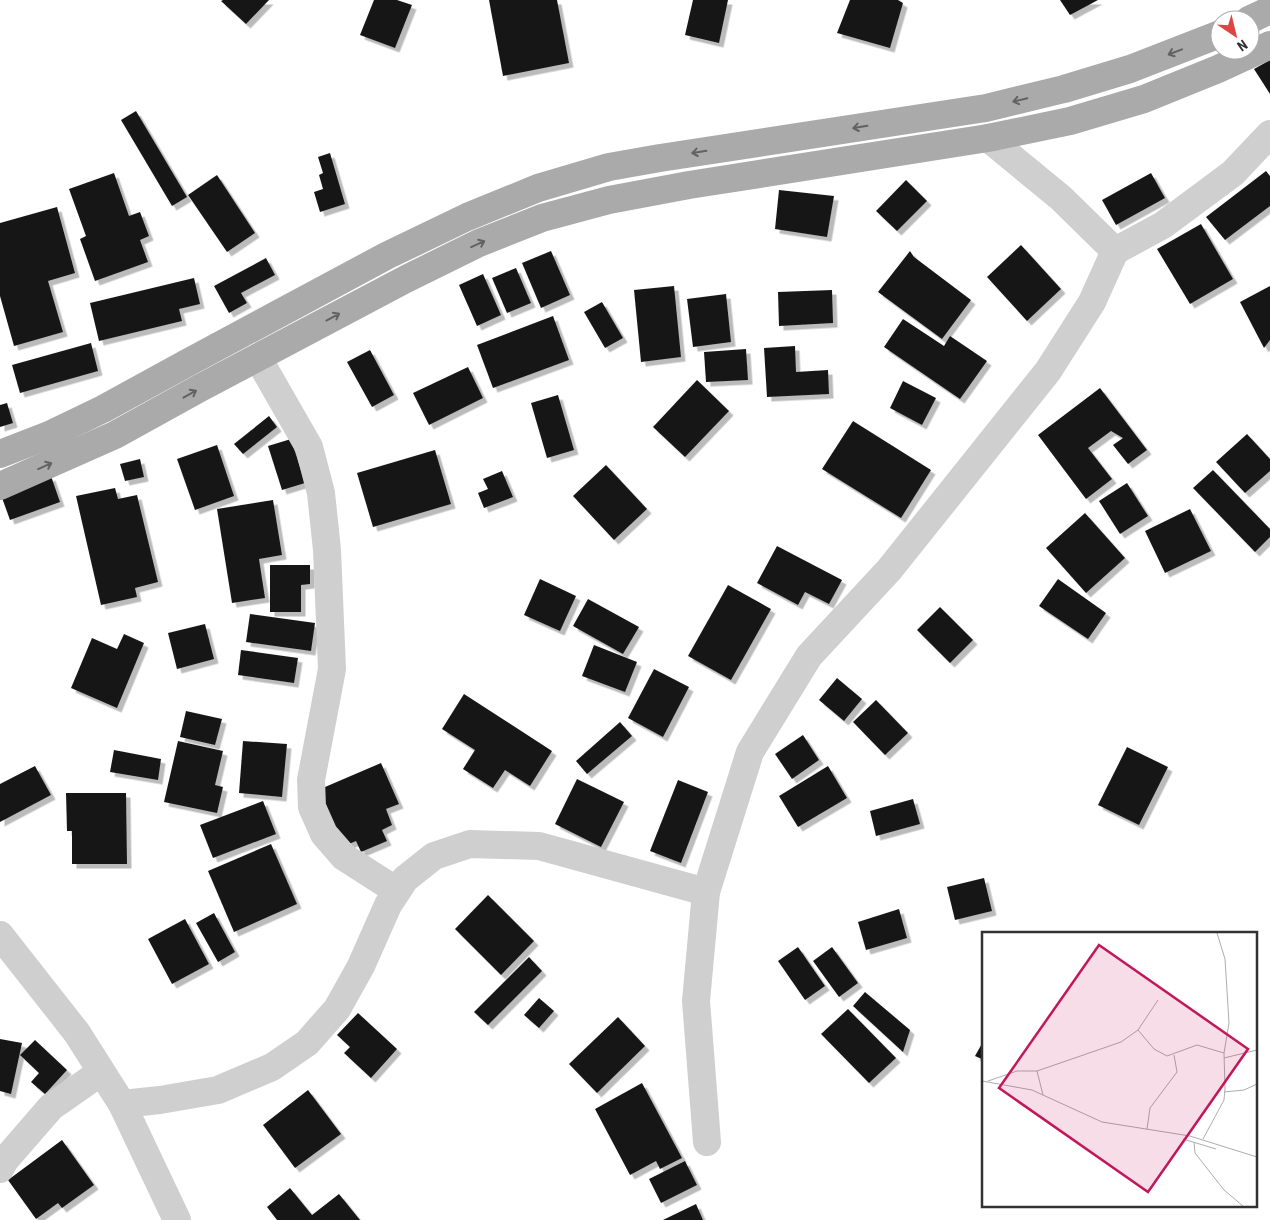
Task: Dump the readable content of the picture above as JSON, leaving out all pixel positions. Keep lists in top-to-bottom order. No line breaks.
{"north":"bottom right"}
